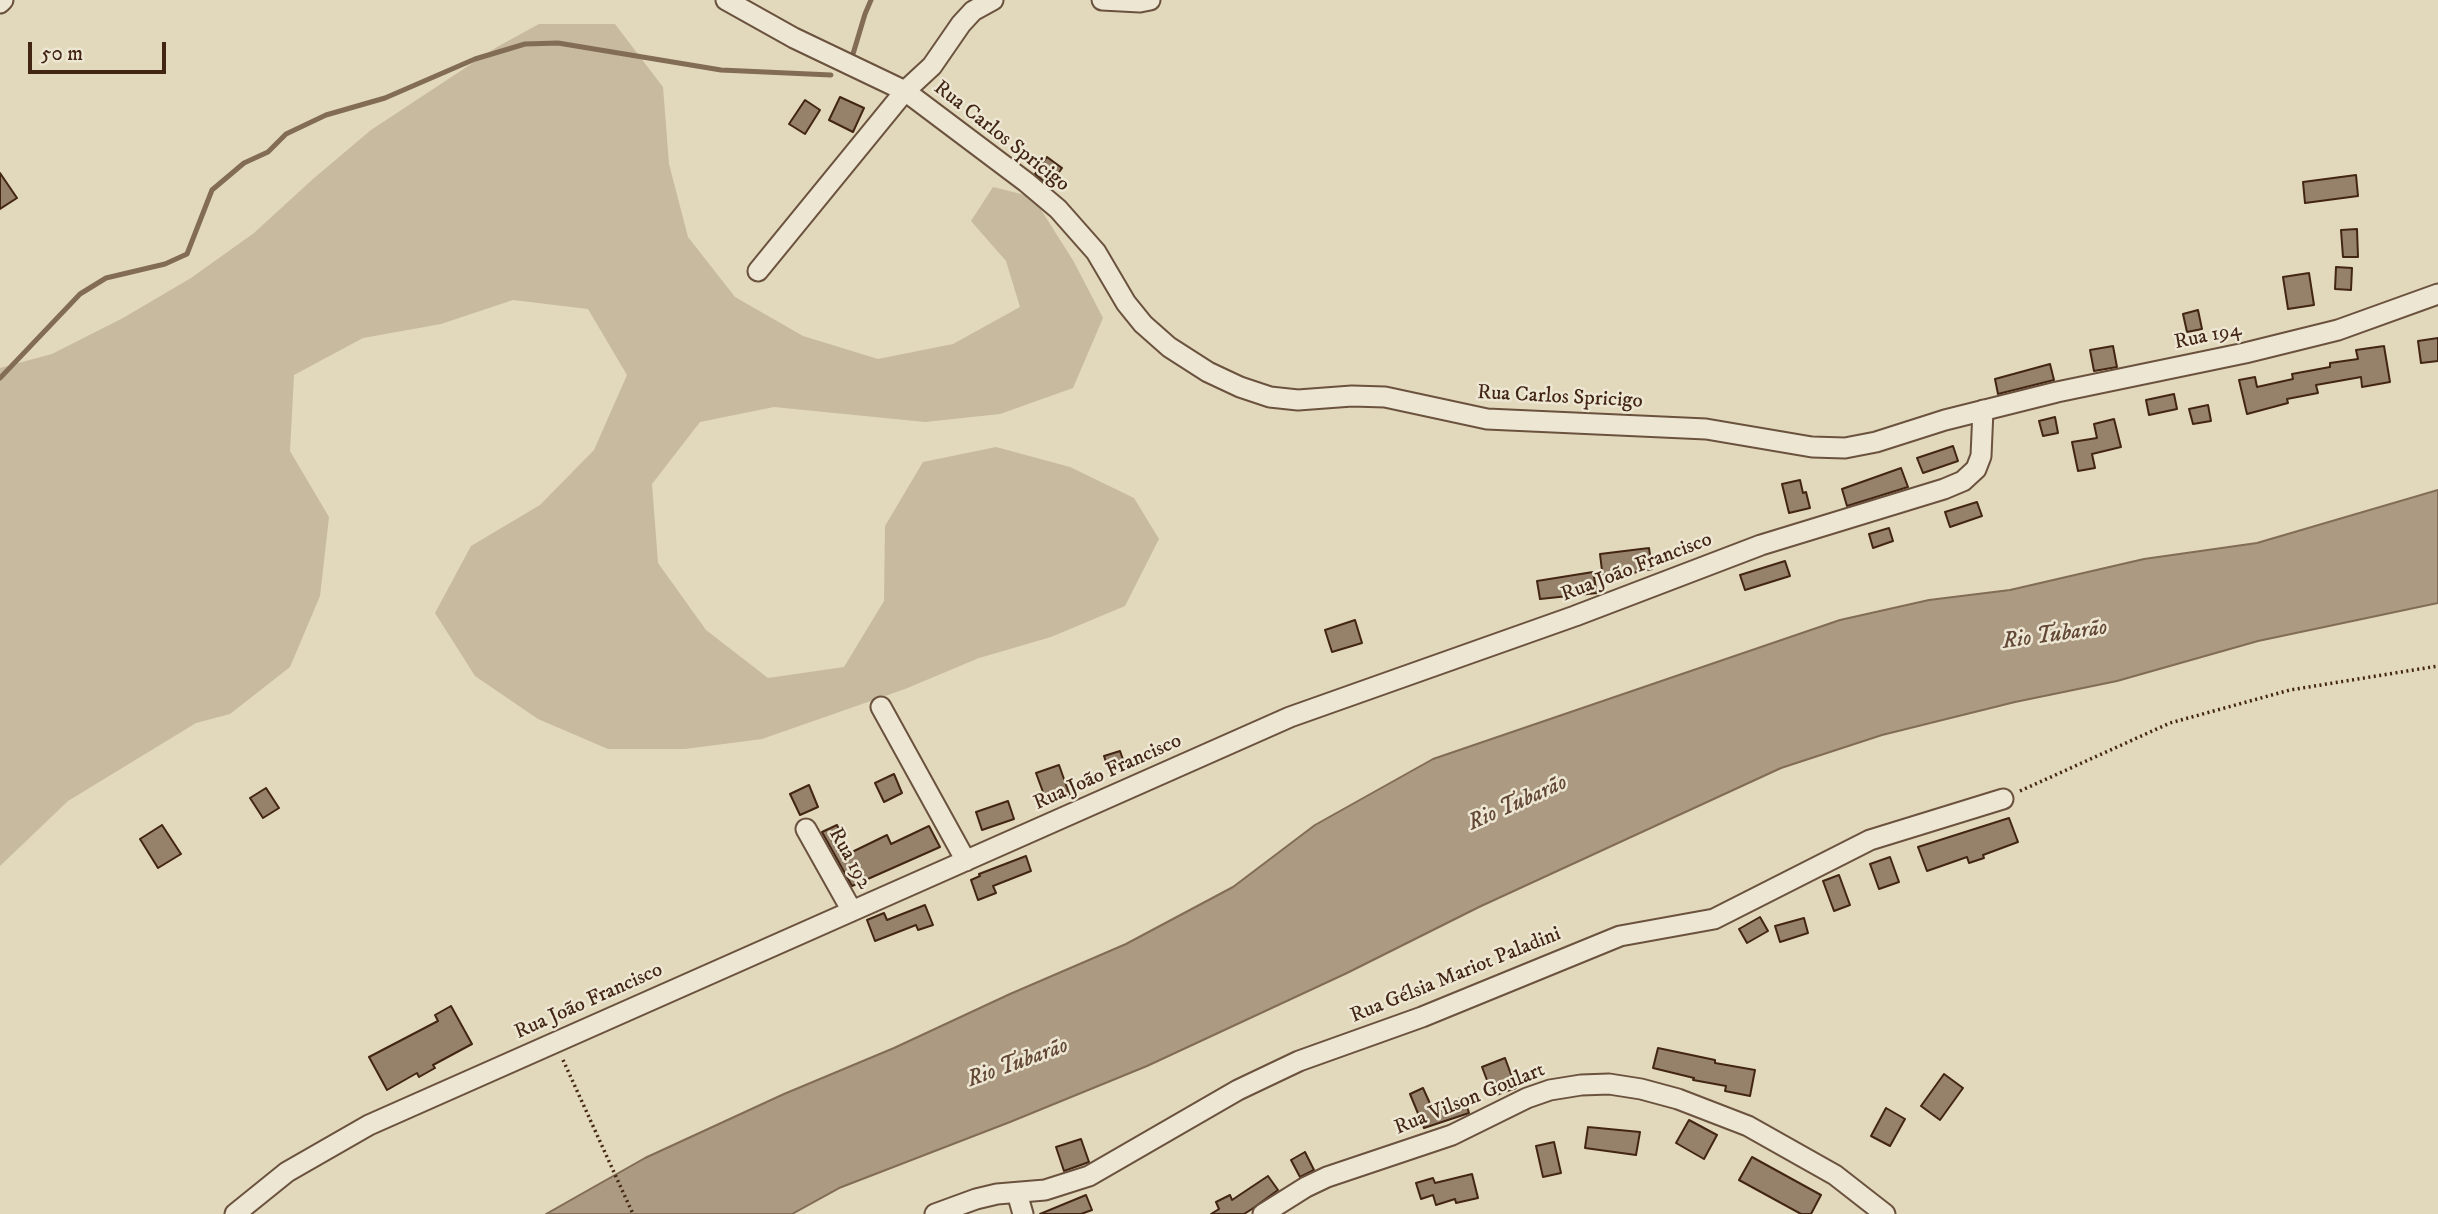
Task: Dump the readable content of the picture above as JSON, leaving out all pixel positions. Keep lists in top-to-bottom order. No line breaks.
{"streets":{"street":["Rua Carlos Spricigo","Rua 194","Rua João Francisco","Rua 192","Rua Gélsia Mariot Paladini","Rua Vilson Goulart"]},"crossings":[["Rua Carlos Spricigo","Rua 194"],["Rua Carlos Spricigo","Rua João Francisco"],["Rua 194","Rua João Francisco"],["Rua João Francisco","Rua 192"]],"water":["Rio Tubarão"],"scale_bar":"50 m"}
